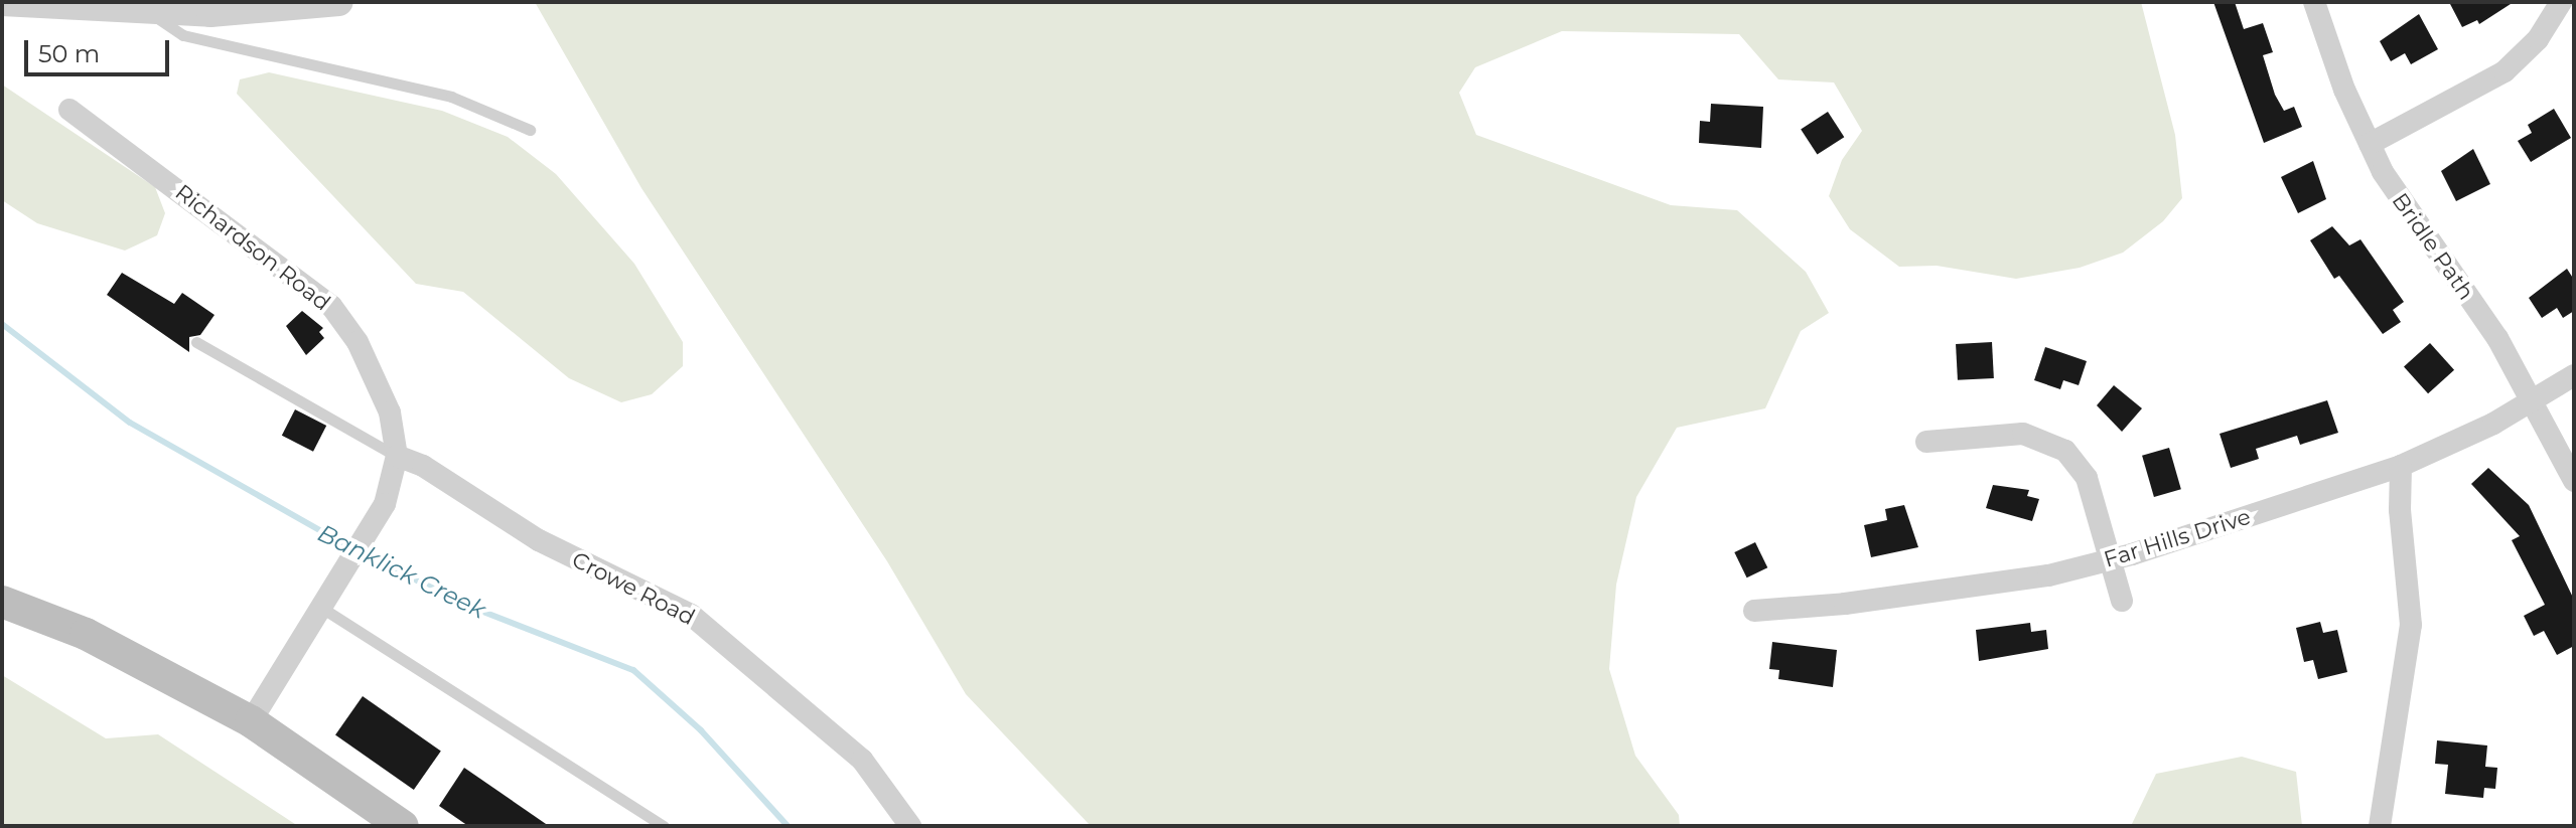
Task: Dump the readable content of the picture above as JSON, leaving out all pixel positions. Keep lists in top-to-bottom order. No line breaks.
{"streets":{"street":["Bridle Path","Richardson Road","Far Hills Drive","Crowe Road"]},"crossings":[["Bridle Path","Far Hills Drive"],["Richardson Road","Crowe Road"]],"water":["Banklick Creek"],"scale_bar":"50 m"}
